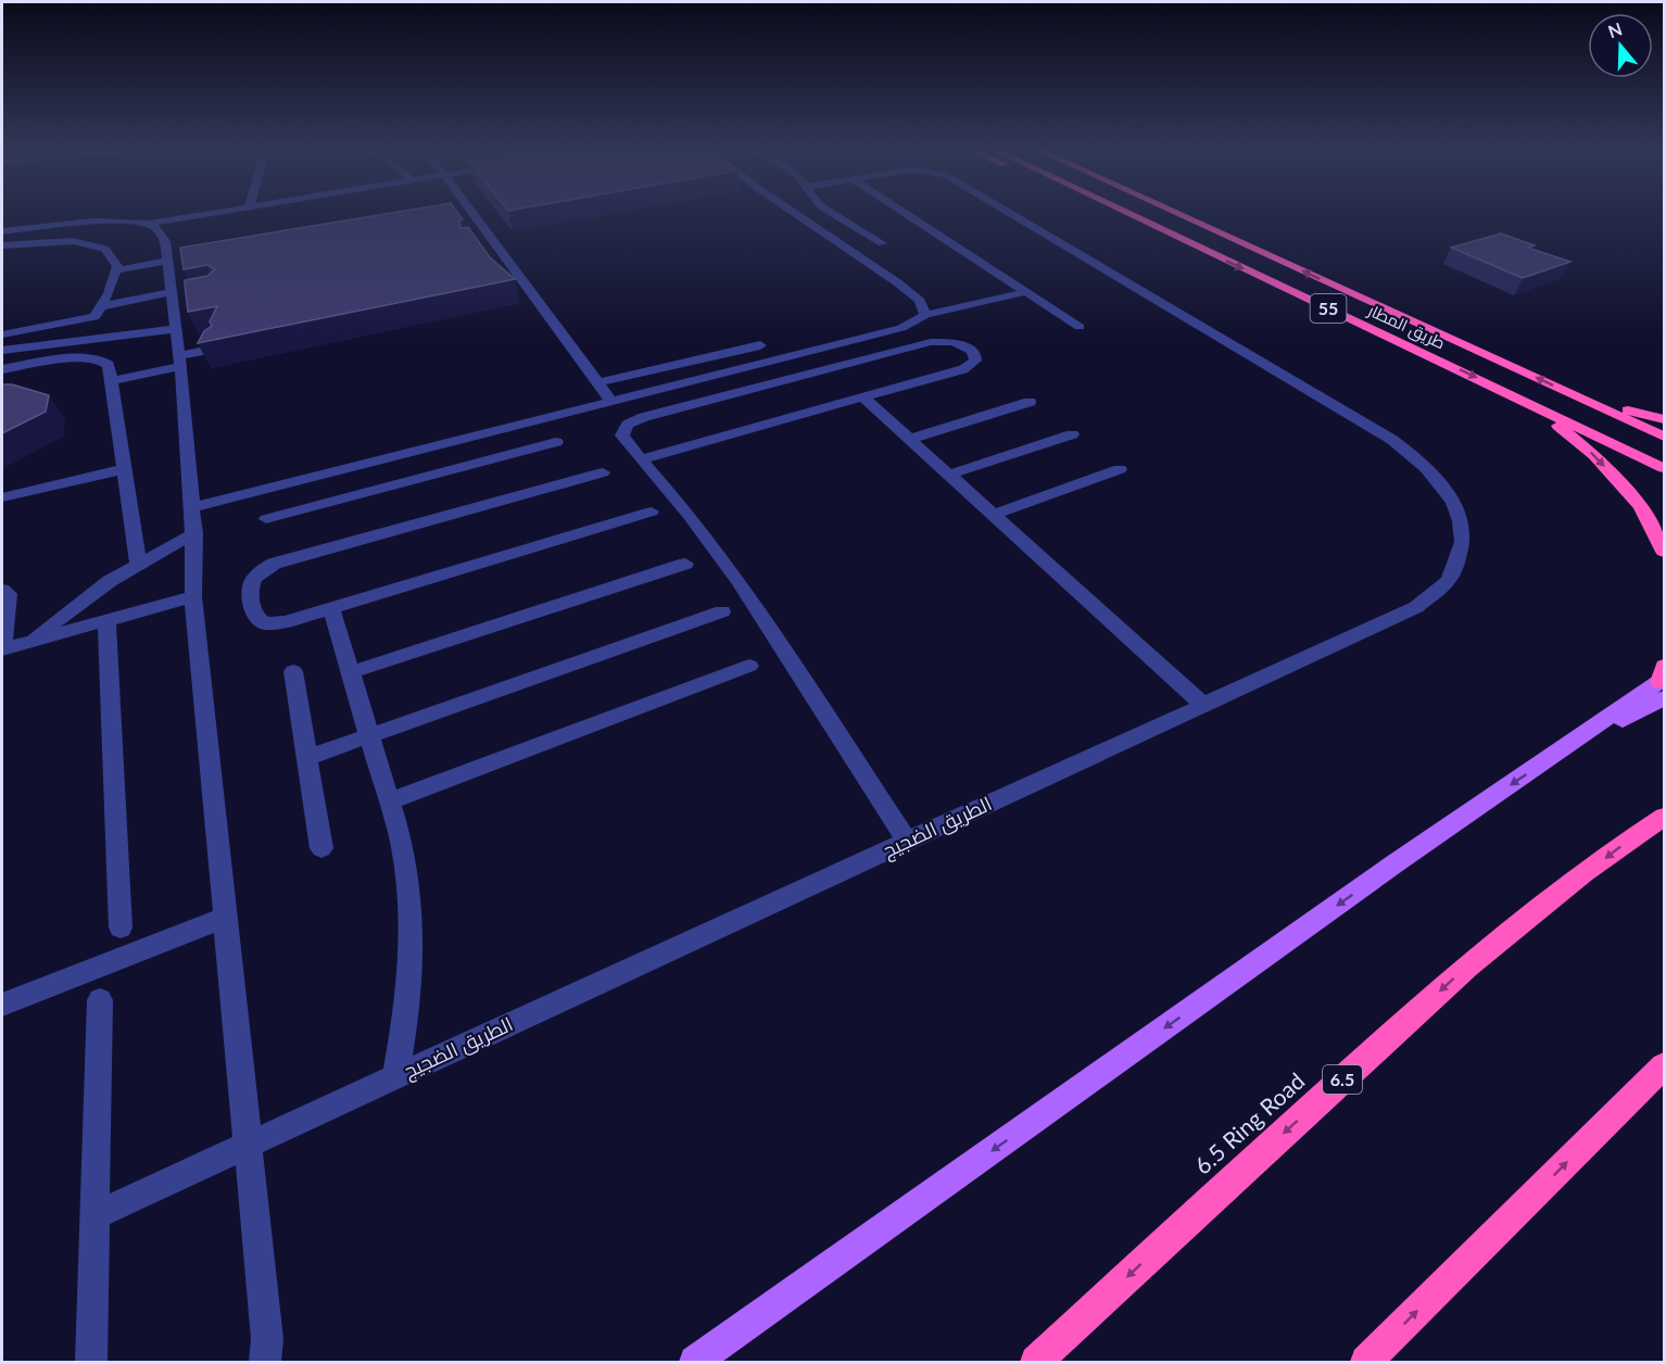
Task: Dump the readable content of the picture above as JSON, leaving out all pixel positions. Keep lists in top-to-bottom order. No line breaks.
{"streets":{"highway":["55","طريق المطار","6.5","6.5 Ring Road"],"street":["الطريق الضجيج"]},"one_way":["6.5 Ring Road"],"north":"top"}
